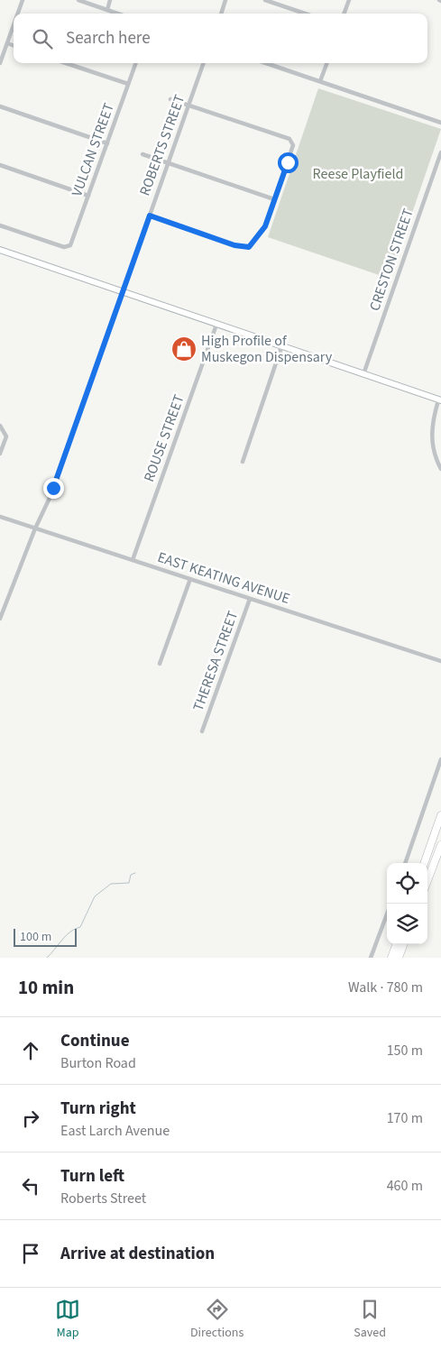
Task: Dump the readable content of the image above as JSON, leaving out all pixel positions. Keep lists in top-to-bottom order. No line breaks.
{"streets":{"street":["ROBERTS STREET","VULCAN STREET","CRESTON STREET","ROUSE STREET","EAST KEATING AVENUE","THERESA STREET"]},"crossings":[["ROBERTS STREET","EAST KEATING AVENUE"],["ROUSE STREET","EAST KEATING AVENUE"],["EAST KEATING AVENUE","THERESA STREET"]],"parks":["Reese Playfield"],"places":{"shop":["High Profile of Muskegon Dispensary"]},"scale_bar":"100 m","page":{"search":"Search here","scale":"100 m","heading":["10 min","Walk · 780 m"],"list":[["Continue","Burton Road","150 m"],["Turn right","East Larch Avenue","170 m"],["Turn left","Roberts Street","460 m"],"Arrive at destination"],"nav":["Map","Directions","Saved"]}}
